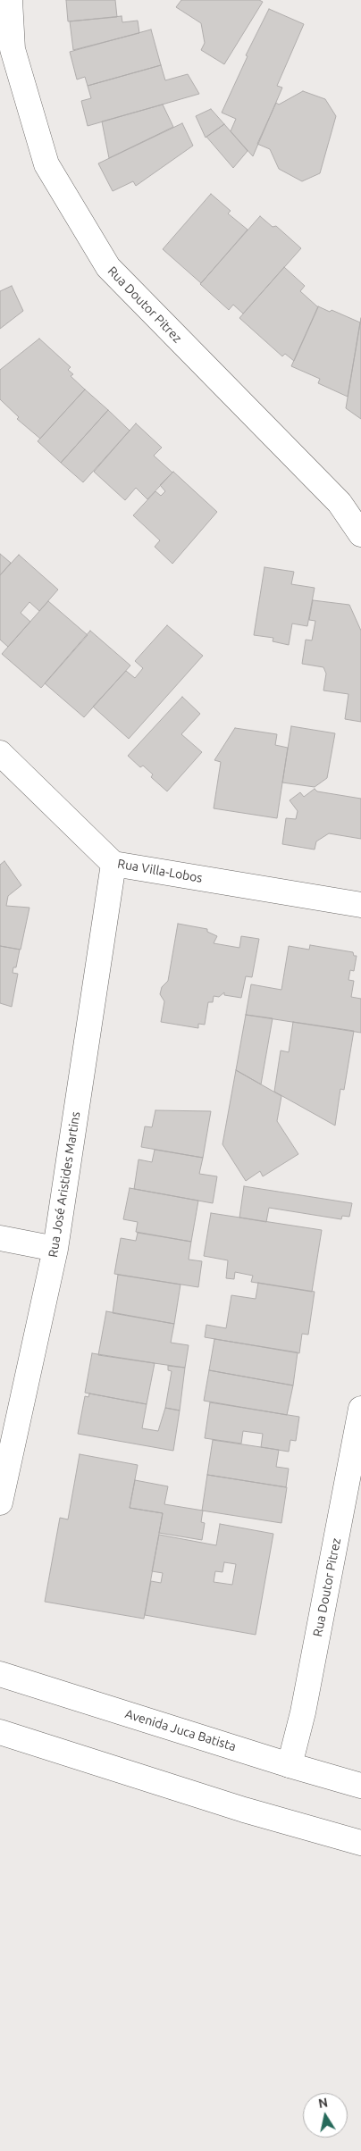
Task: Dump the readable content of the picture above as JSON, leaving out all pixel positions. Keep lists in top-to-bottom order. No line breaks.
{"streets":{"street":["Rua Doutor Pitrez","Rua Villa-Lobos","Rua José Aristides Martins","Avenida Juca Batista"]},"crossings":[["Rua Doutor Pitrez","Avenida Juca Batista"],["Rua Villa-Lobos","Rua José Aristides Martins"]],"north":"top"}
